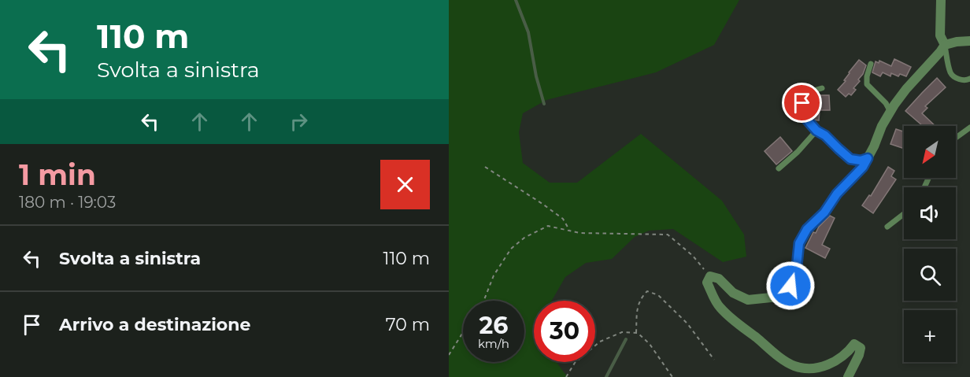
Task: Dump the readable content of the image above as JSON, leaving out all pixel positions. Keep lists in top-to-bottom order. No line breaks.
{"north":"bottom left","page":{"turn":["110 m","Svolta a sinistra"],"map_buttons":"+","heading":["1 min","180 m · 19:03"],"list":[{"name":"Svolta a sinistra","value":"110 m"},{"name":"Arrivo a destinazione","value":"70 m"}],"speed":"26 km/h","limit":"30"}}
